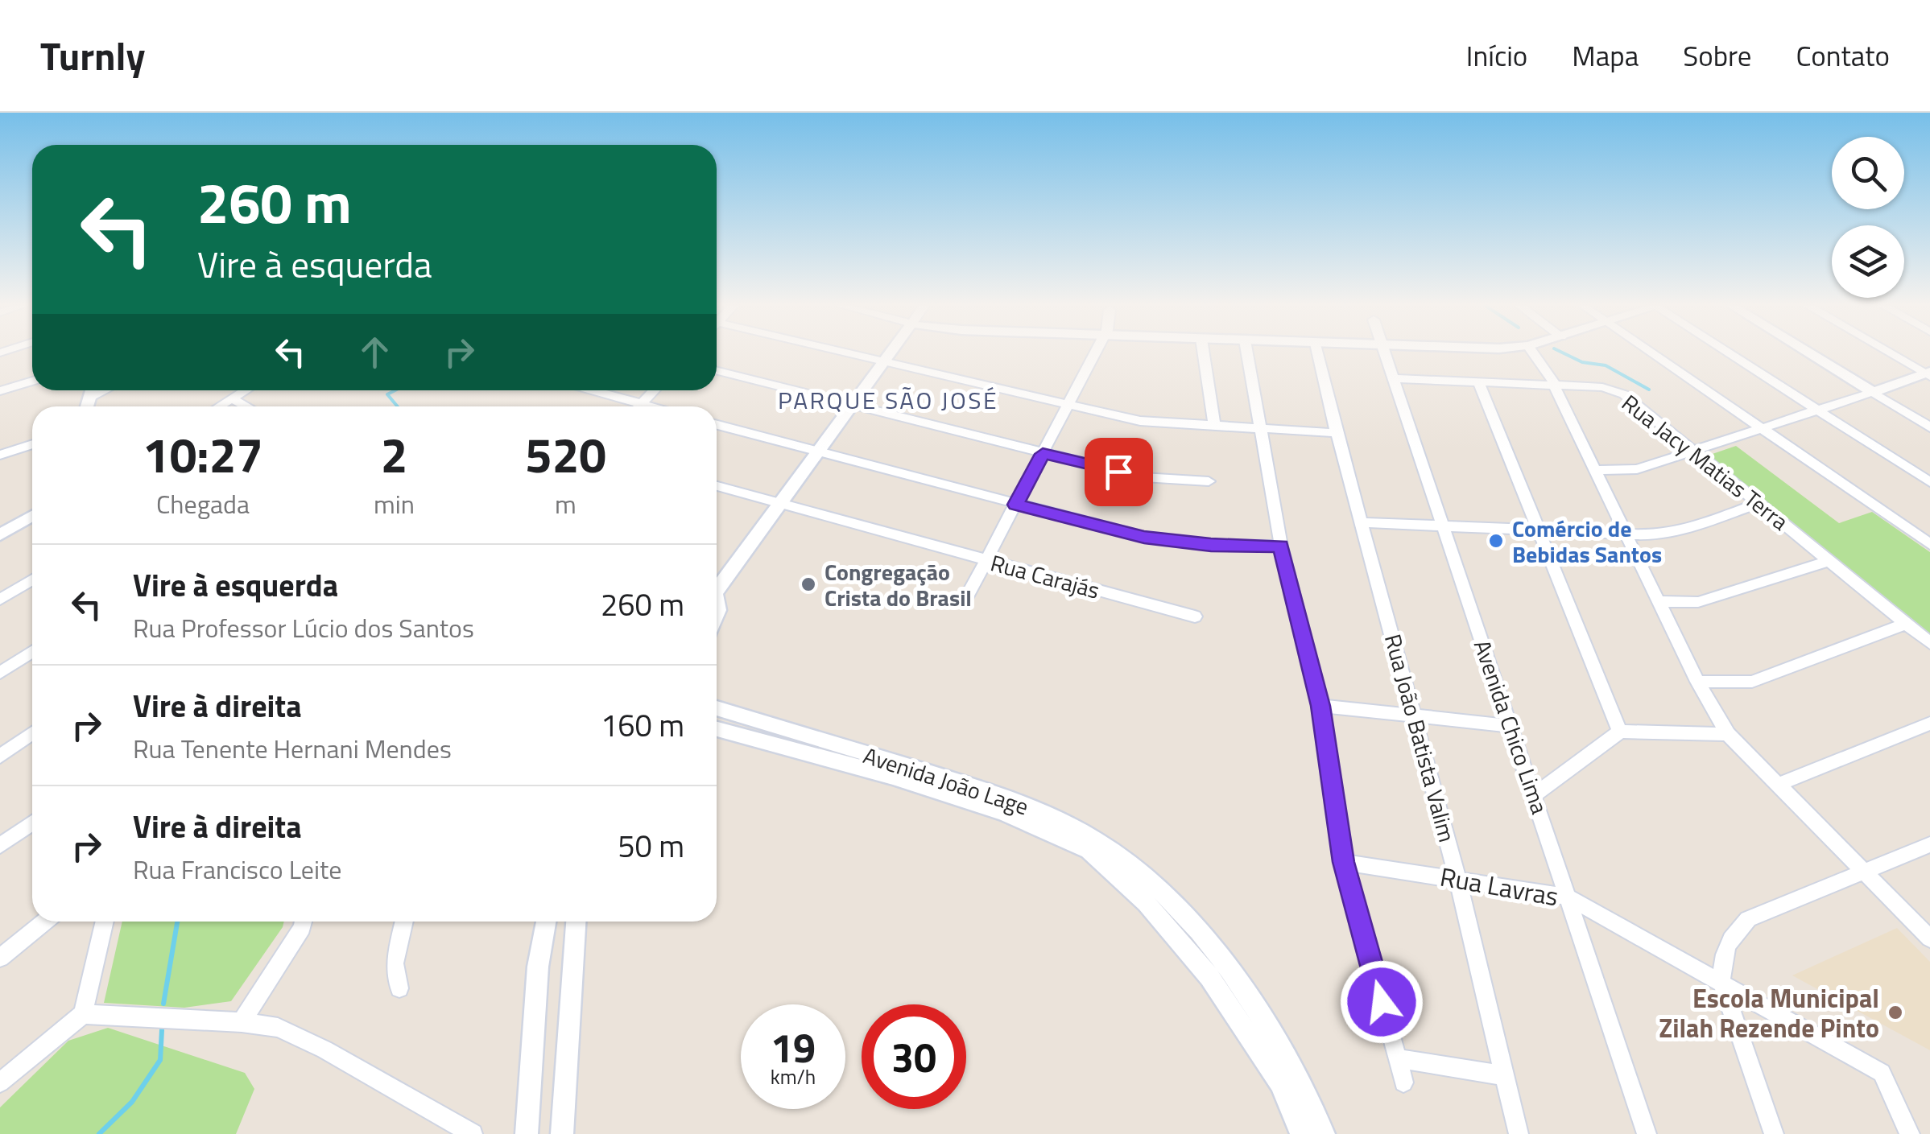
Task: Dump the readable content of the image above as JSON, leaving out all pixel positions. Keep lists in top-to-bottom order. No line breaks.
{"streets":{"street":["Rua Jacy Matias Terra","Rua Carajás","Avenida Chico Lima","Rua João Batista Valim","Avenida João Lage","Rua Lavras"]},"crossings":[["Rua Jacy Matias Terra","Avenida Chico Lima"],["Avenida Chico Lima","Rua Lavras"],["Rua João Batista Valim","Rua Lavras"]],"districts":["PARQUE SÃO JOSÉ"],"places":["Comércio de Bebidas Santos","Congregação Crista do Brasil","Escola Municipal Zilah Rezende Pinto"],"page":{"header":"Turnly","nav":["Início","Mapa","Sobre","Contato"],"turn":["260 m","Vire à esquerda"],"eta":["10:27","Chegada","2","min","520","m"],"list":[{"name":"Vire à esquerda","note":"Rua Professor Lúcio dos Santos","value":"260 m"},{"name":"Vire à direita","note":"Rua Tenente Hernani Mendes","value":"160 m"},{"name":"Vire à direita","note":"Rua Francisco Leite","value":"50 m"}],"speed":"19 km/h","limit":"30"}}
